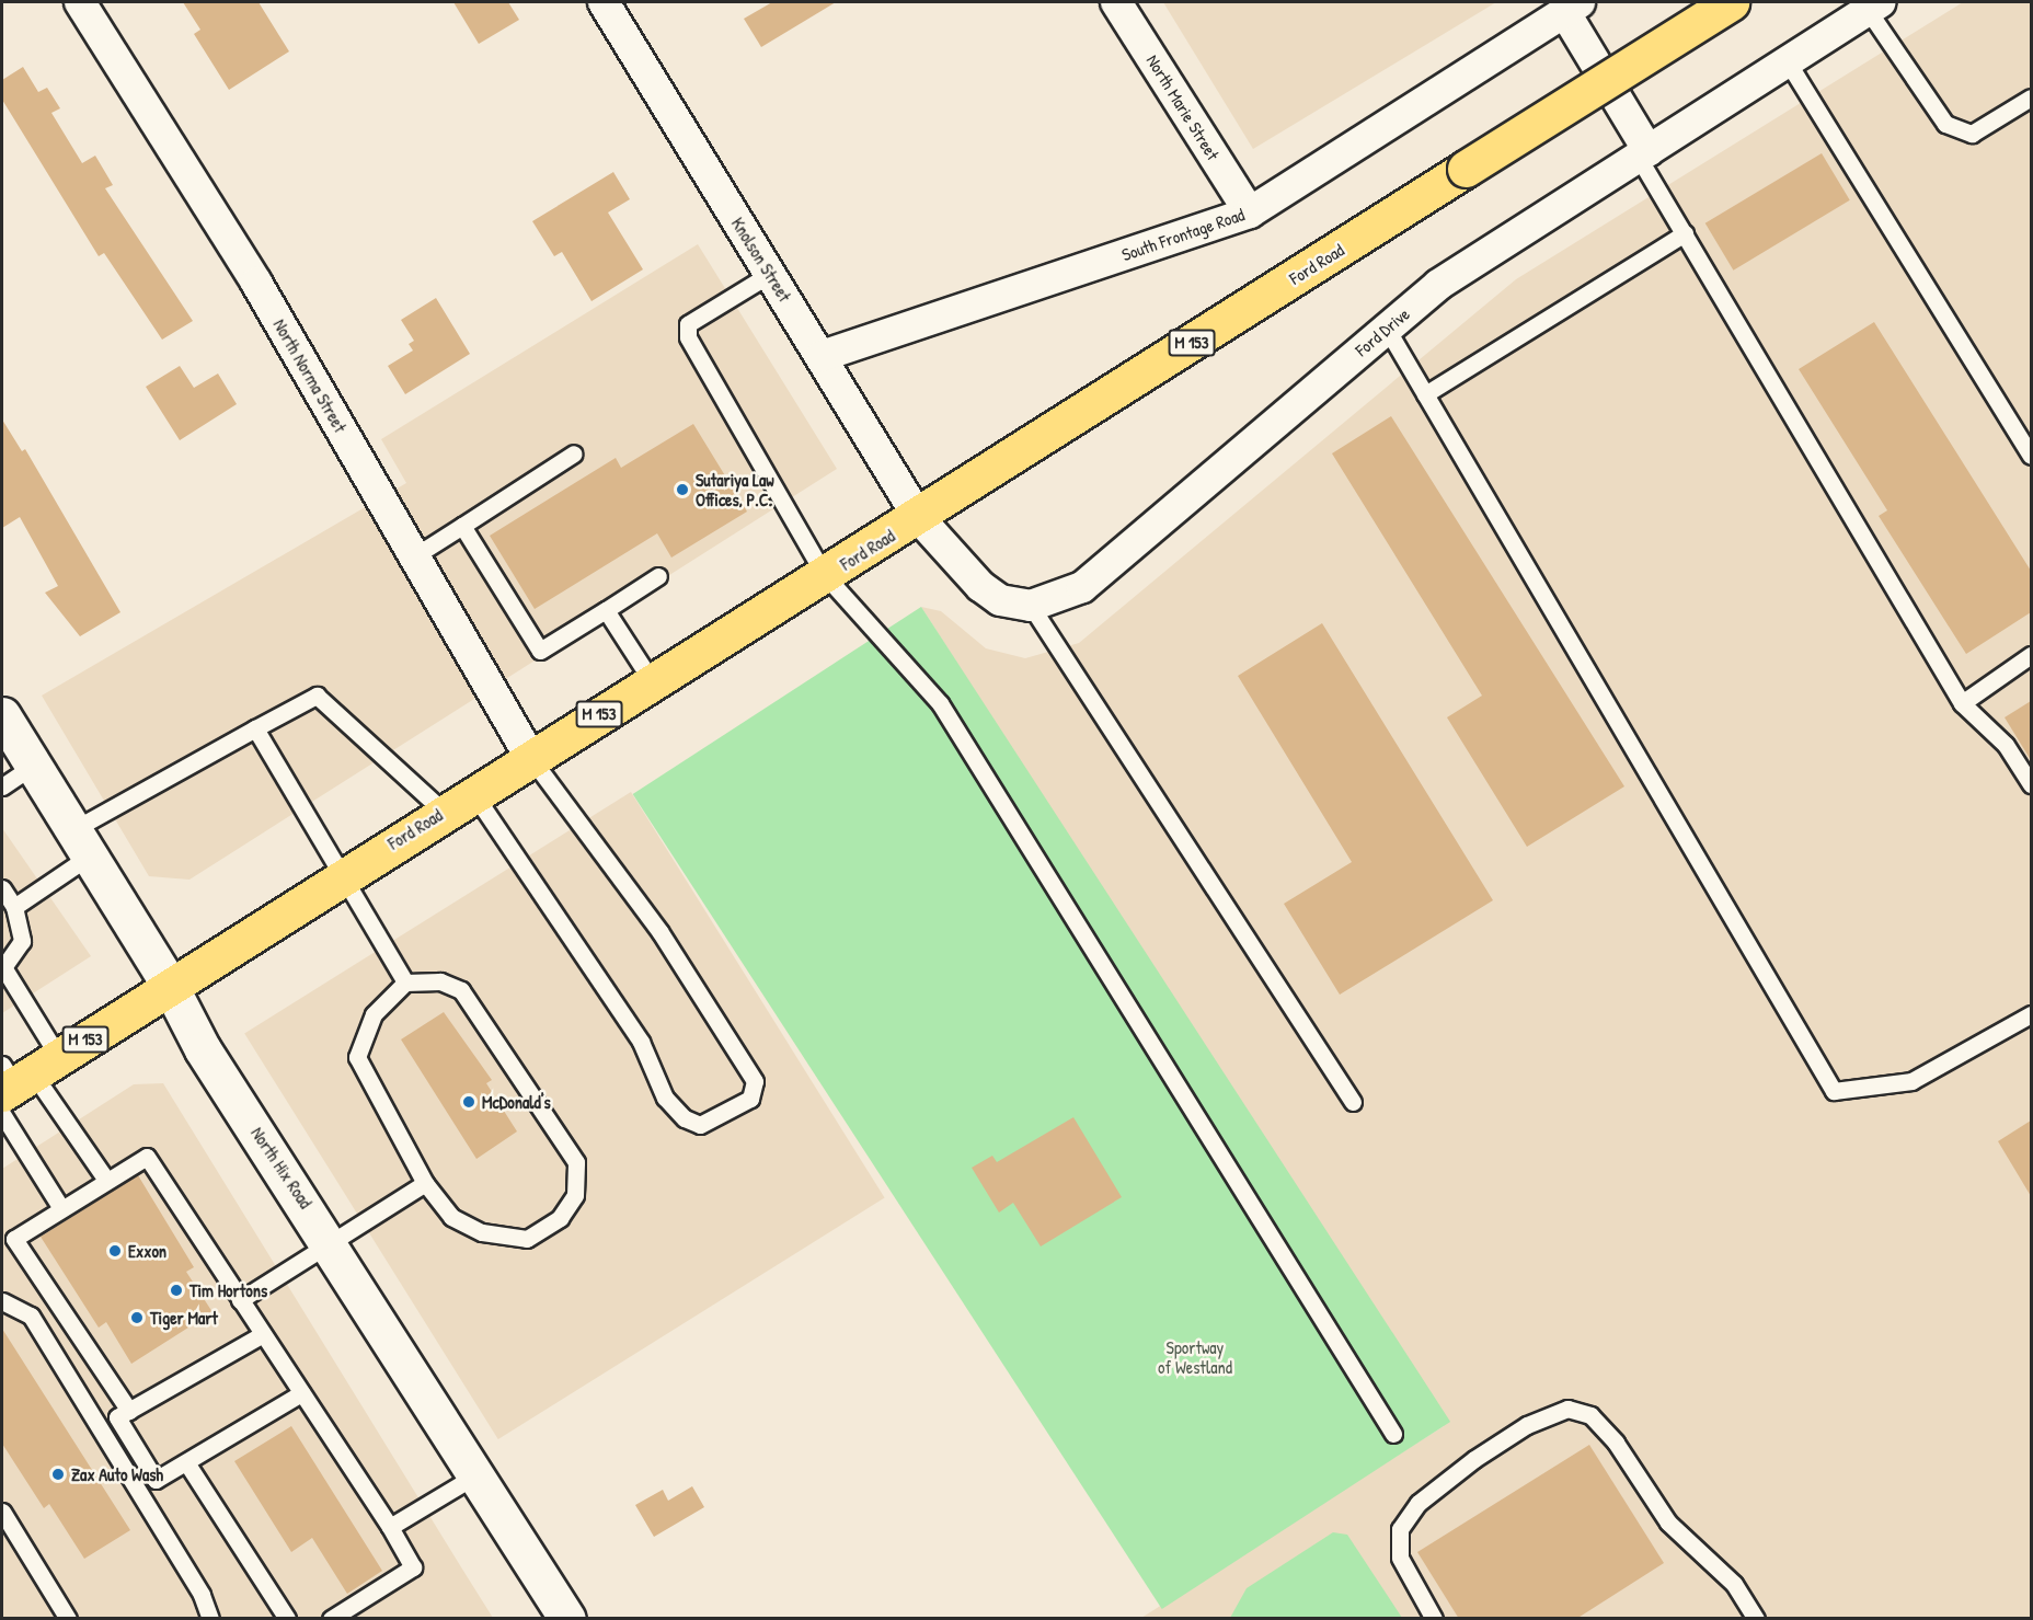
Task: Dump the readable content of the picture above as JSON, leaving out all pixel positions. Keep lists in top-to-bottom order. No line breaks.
{"streets":{"main road":["Ford Road","M 153"],"street":["North Marie Street","South Frontage Road","Knolson Street","Ford Drive","North Norma Street","North Hix Road"]},"crossings":[["North Marie Street","South Frontage Road"],["South Frontage Road","Knolson Street"],["Knolson Street","Ford Road"],["Ford Road","North Norma Street"],["Ford Road","North Hix Road"]],"parks":["Sportway of Westland"],"places":["Sutariya Law Offices, P.C.","McDonald's","Exxon","Tim Hortons","Tiger Mart","Zax Auto Wash"]}
